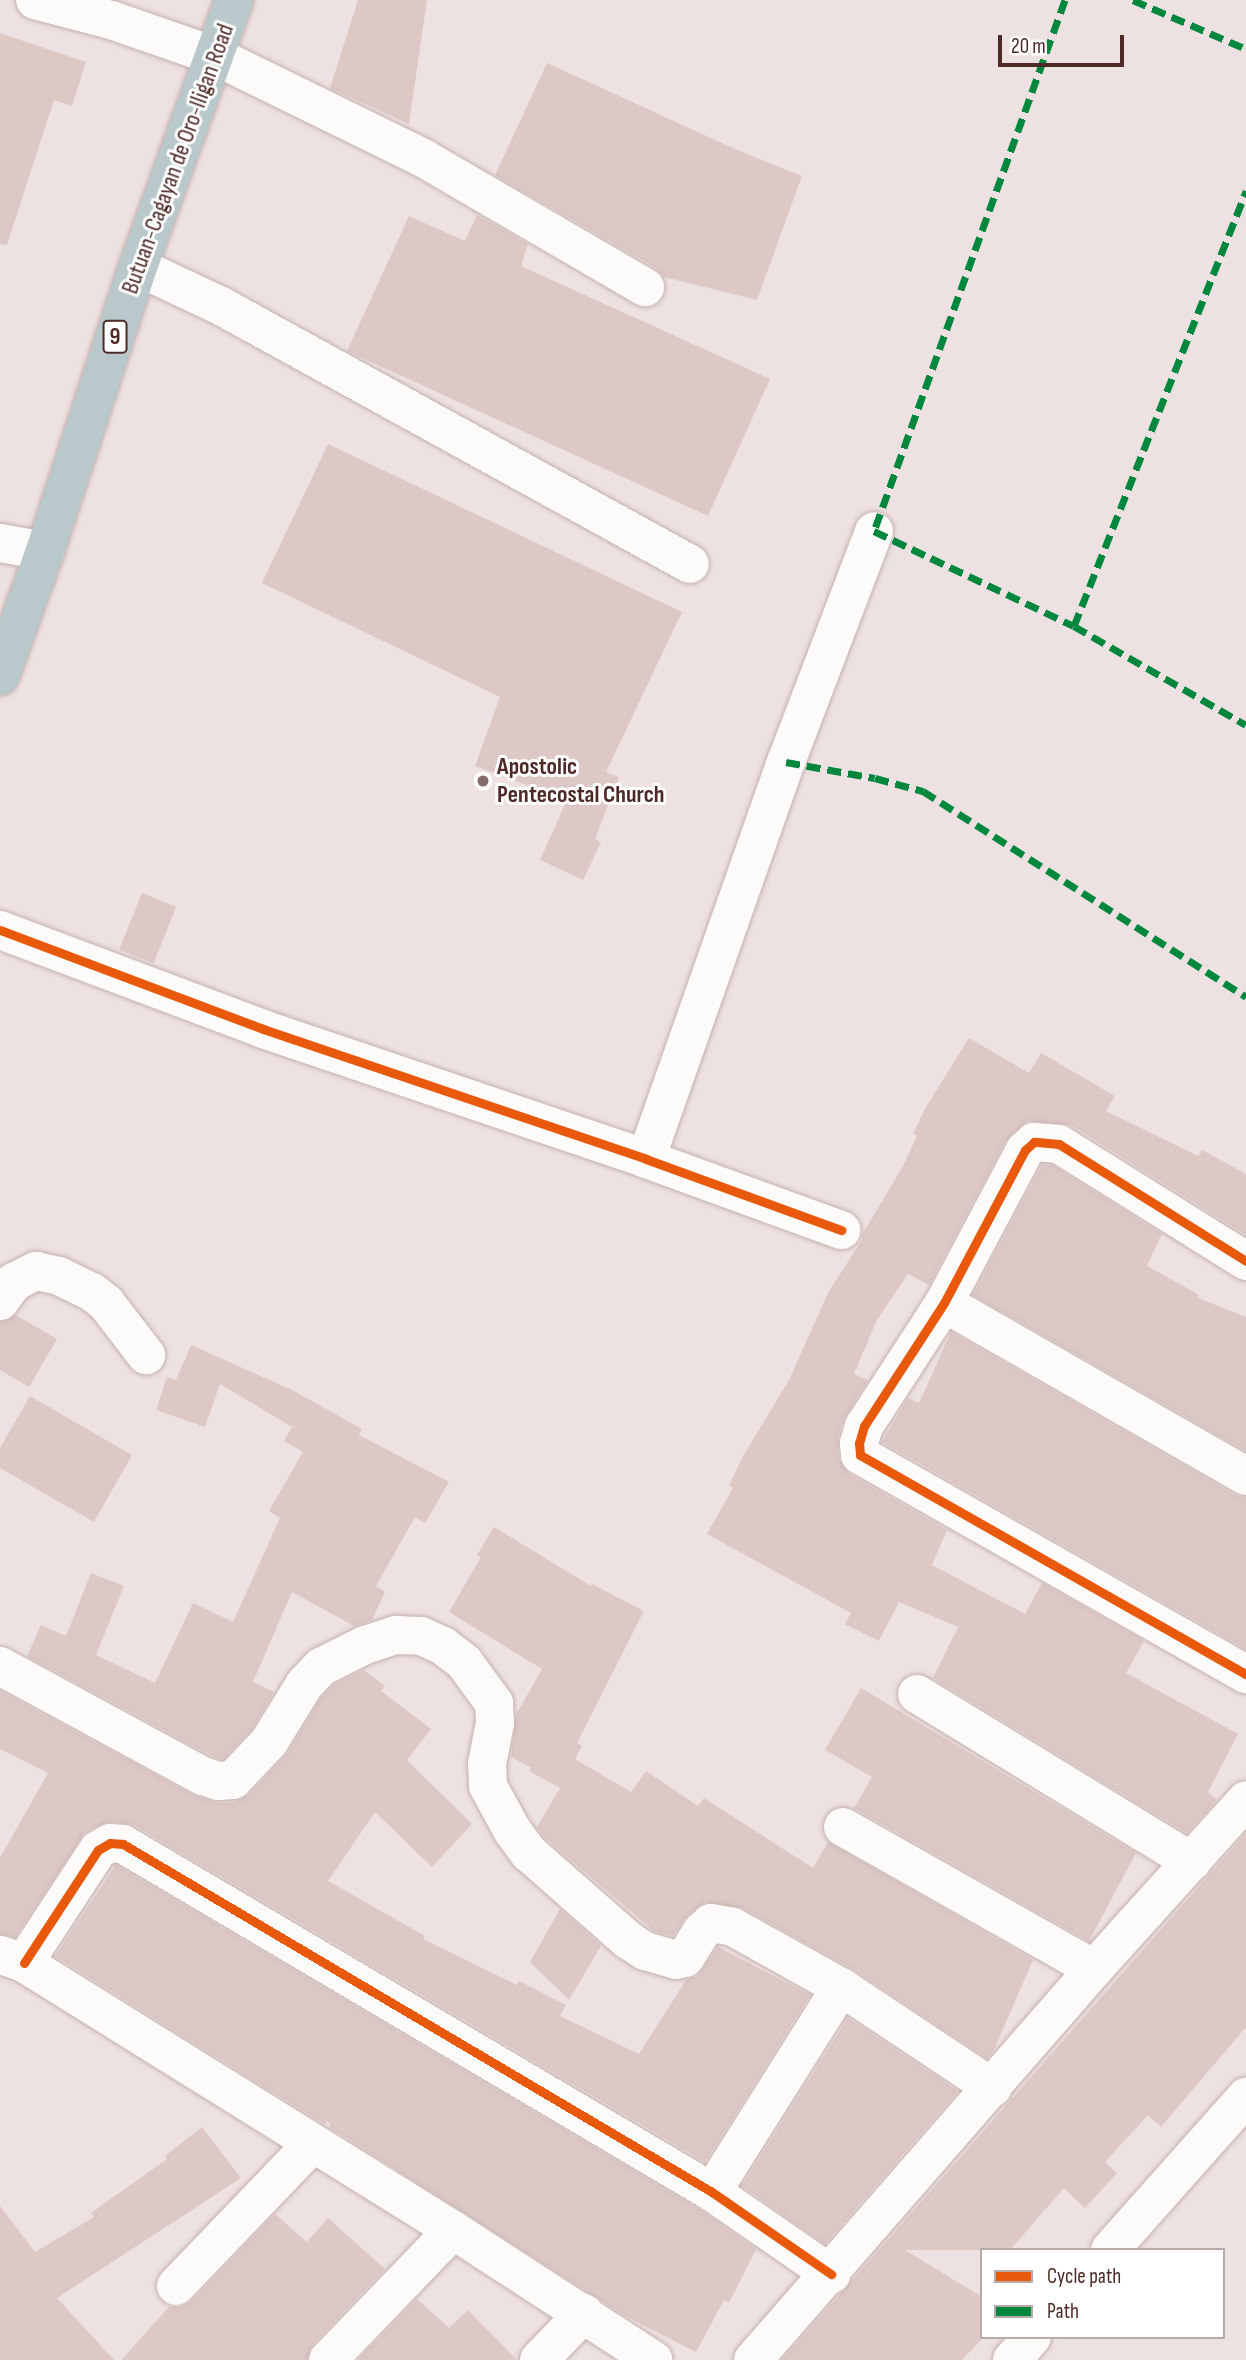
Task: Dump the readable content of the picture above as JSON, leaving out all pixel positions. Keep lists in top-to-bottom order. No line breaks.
{"streets":{"highway":["Butuan-Cagayan de Oro-Iligan Road","9"]},"places":["Apostolic Pentecostal Church"],"legend":["Cycle path","Path"],"scale_bar":"20 m"}
